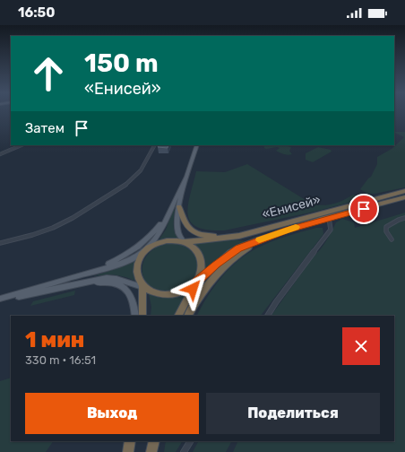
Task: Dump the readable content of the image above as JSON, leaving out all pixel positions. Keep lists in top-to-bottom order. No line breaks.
{"streets":{"highway":["«Енисей»"]},"page":{"status":"16:50","turn":["150 m","«Енисей»"],"then":"Затем","heading":["1 мин","330 m · 16:51"],"buttons":["Выход","Поделиться"]}}
